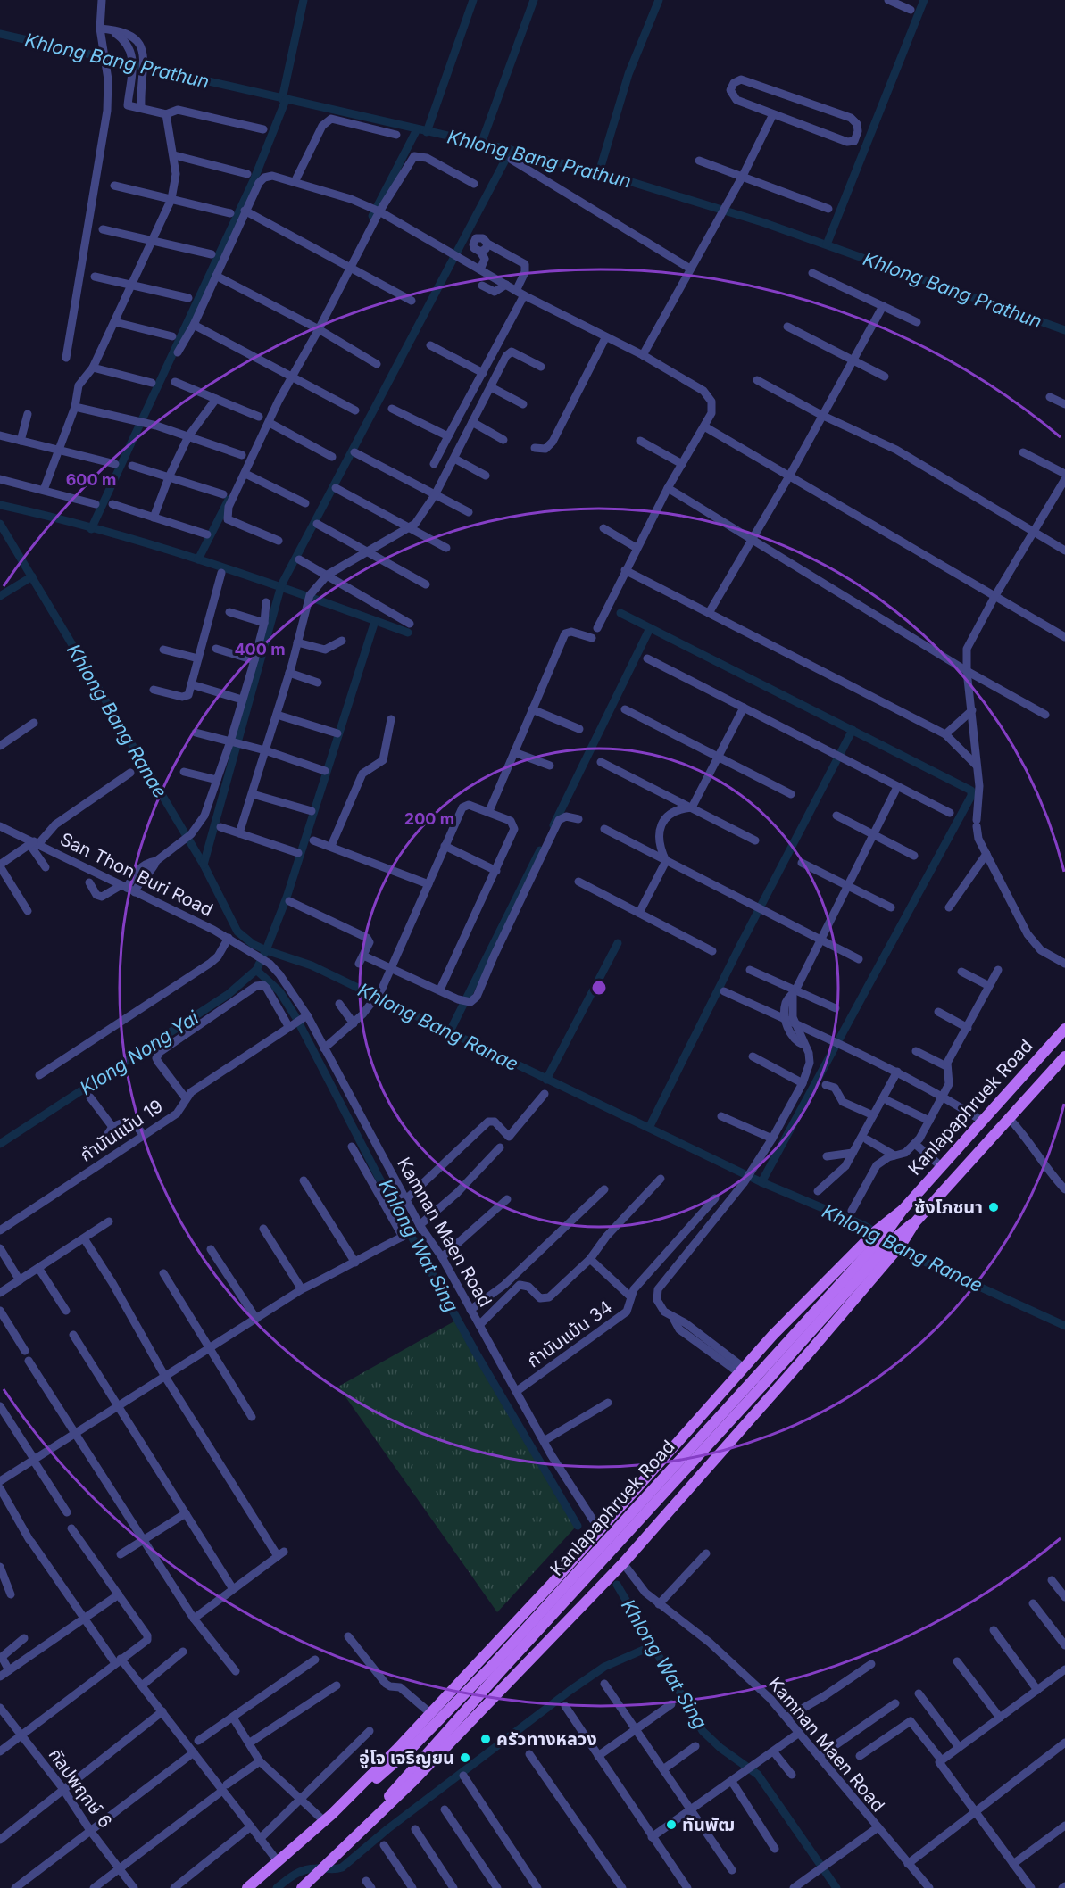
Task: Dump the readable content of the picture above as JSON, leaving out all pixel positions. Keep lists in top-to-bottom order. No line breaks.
{"streets":{"main road":["Kanlapaphruek Road"],"street":["San Thon Buri Road","กำนันแม้น 19","Kamnan Maen Road","กำนันแม้น 34","กัลปพฤกษ์ 6"]},"crossings":[["San Thon Buri Road","Kamnan Maen Road"],["Kanlapaphruek Road","Kamnan Maen Road"],["กำนันแม้น 19","Kamnan Maen Road"],["Kamnan Maen Road","กำนันแม้น 34"]],"water":["Khlong Bang Prathun","Khlong Bang Ranae","Klong Nong Yai","Khlong Wat Sing"],"places":["ซ้งโภชนา","ครัวทางหลวง","อู่โจ เจริญยน","ทันพัฒ"],"rings":["600 m","400 m","200 m"]}
